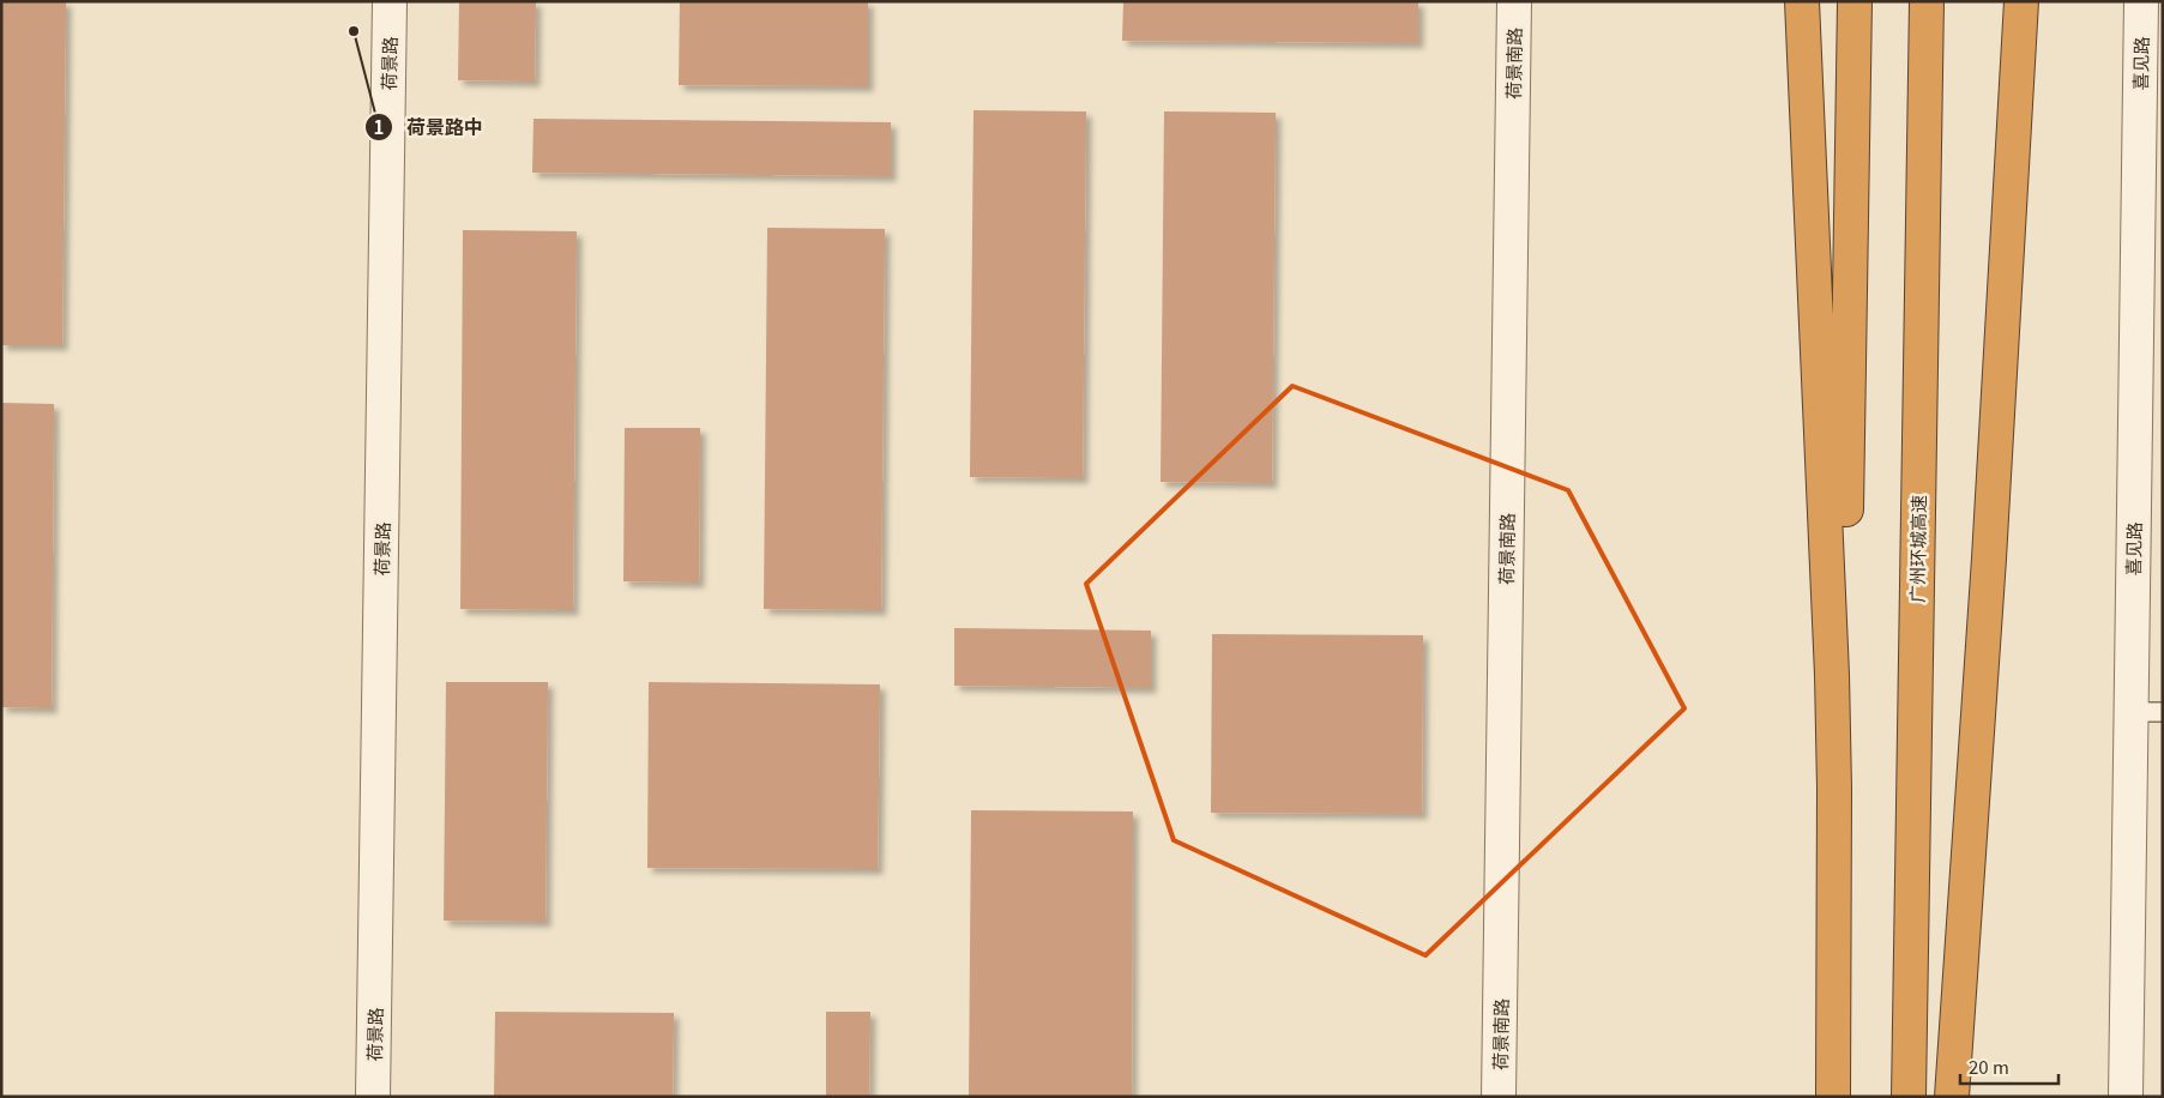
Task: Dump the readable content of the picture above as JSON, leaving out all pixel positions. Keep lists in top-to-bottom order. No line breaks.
{"streets":{"highway":["广州环城高速"],"street":["荷景路","荷景南路","喜见路"]},"places":["荷景路中"],"scale_bar":"20 m"}
